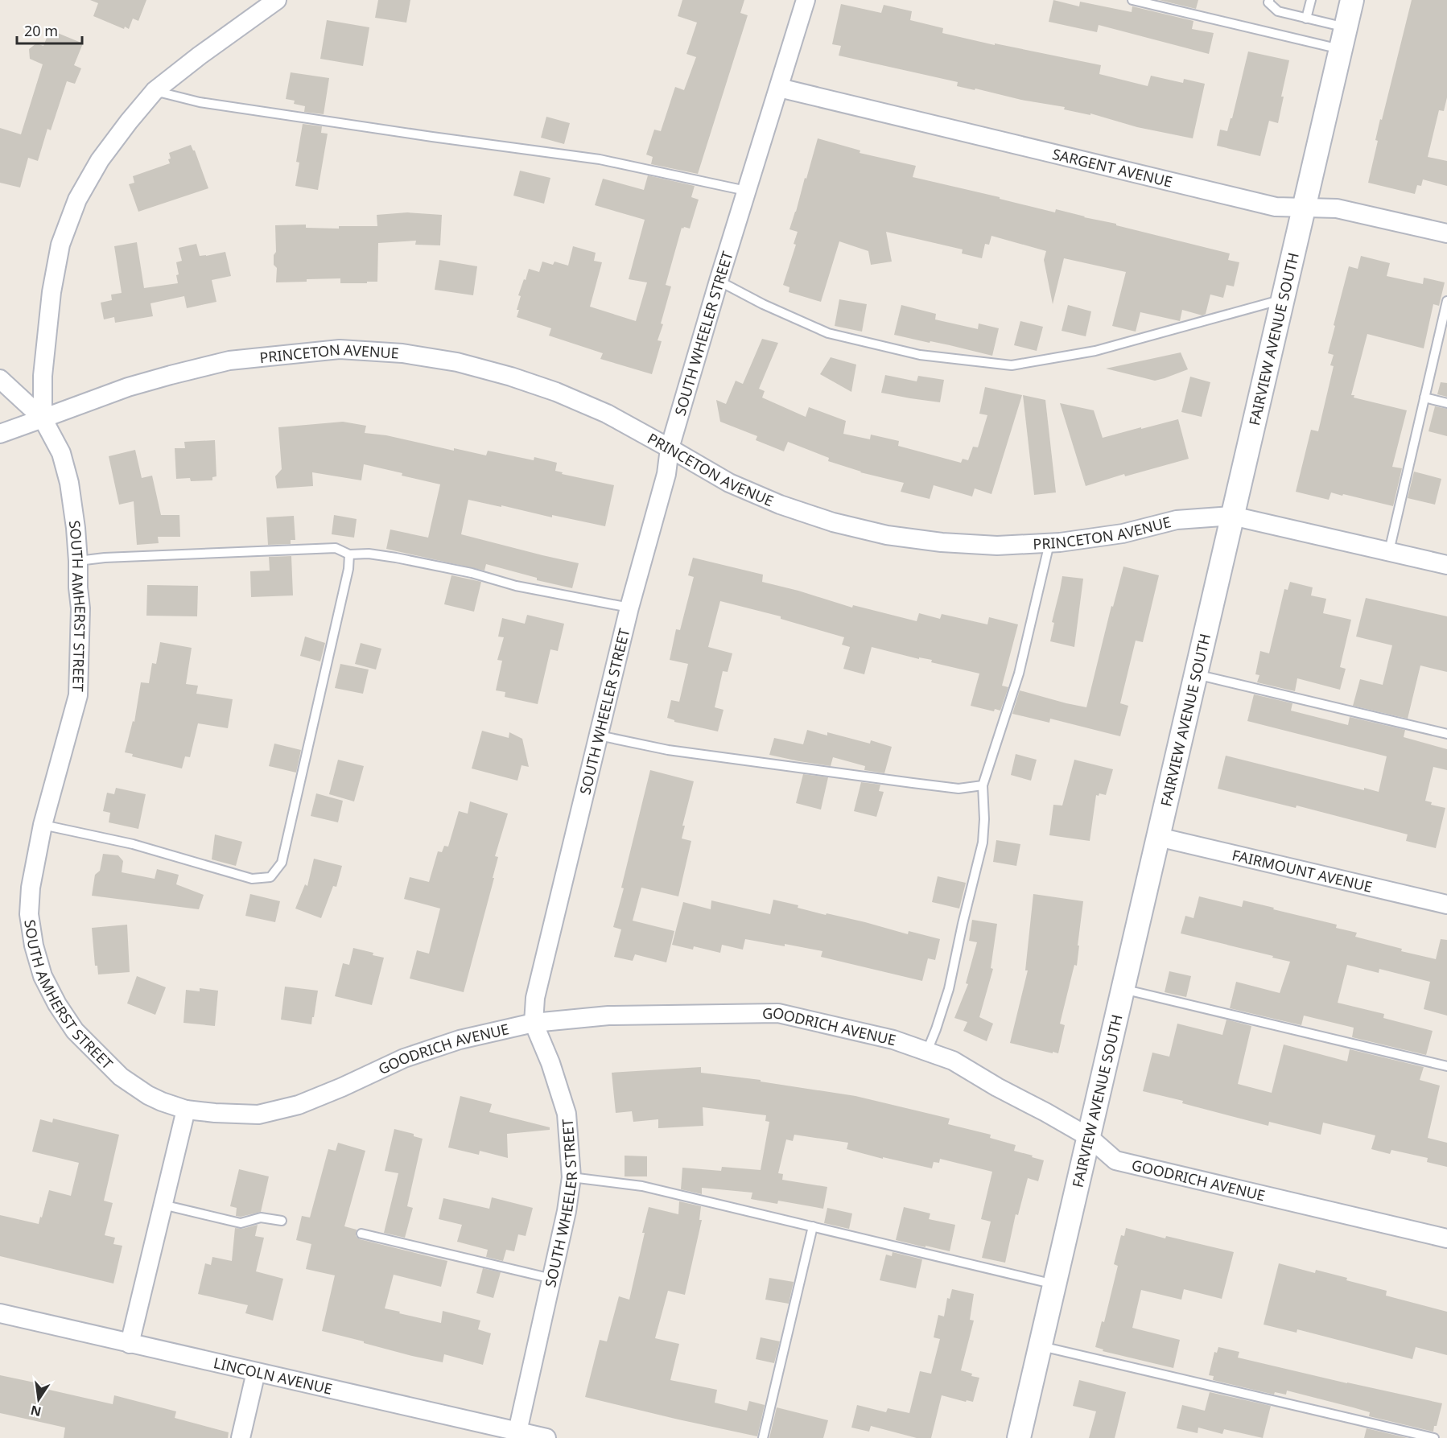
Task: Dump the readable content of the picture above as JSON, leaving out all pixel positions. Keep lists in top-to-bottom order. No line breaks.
{"streets":{"street":["SARGENT AVENUE","SOUTH WHEELER STREET","FAIRVIEW AVENUE SOUTH","PRINCETON AVENUE","SOUTH AMHERST STREET","FAIRMOUNT AVENUE","GOODRICH AVENUE","LINCOLN AVENUE"]},"crossings":[["SARGENT AVENUE","SOUTH WHEELER STREET"],["SARGENT AVENUE","FAIRVIEW AVENUE SOUTH"],["SOUTH WHEELER STREET","PRINCETON AVENUE"],["SOUTH WHEELER STREET","GOODRICH AVENUE"],["SOUTH WHEELER STREET","LINCOLN AVENUE"],["FAIRVIEW AVENUE SOUTH","PRINCETON AVENUE"],["FAIRVIEW AVENUE SOUTH","FAIRMOUNT AVENUE"],["FAIRVIEW AVENUE SOUTH","GOODRICH AVENUE"],["PRINCETON AVENUE","SOUTH AMHERST STREET"],["SOUTH AMHERST STREET","GOODRICH AVENUE"]],"scale_bar":"20 m","north":"bottom"}
